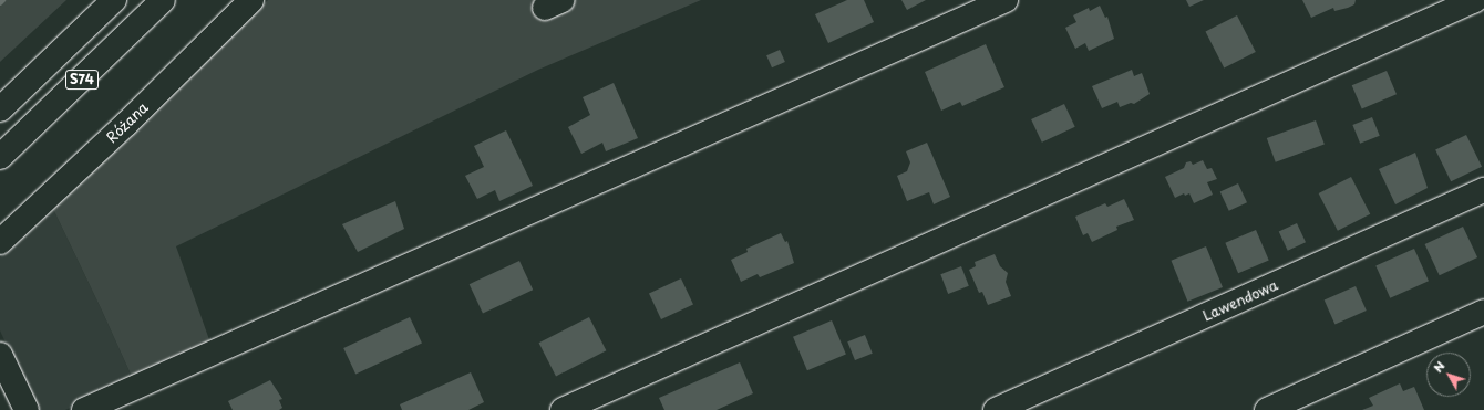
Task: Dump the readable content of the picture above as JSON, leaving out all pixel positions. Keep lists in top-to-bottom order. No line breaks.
{"streets":{"main road":["S74","Różana","Lawendowa"]},"north":"top left"}
